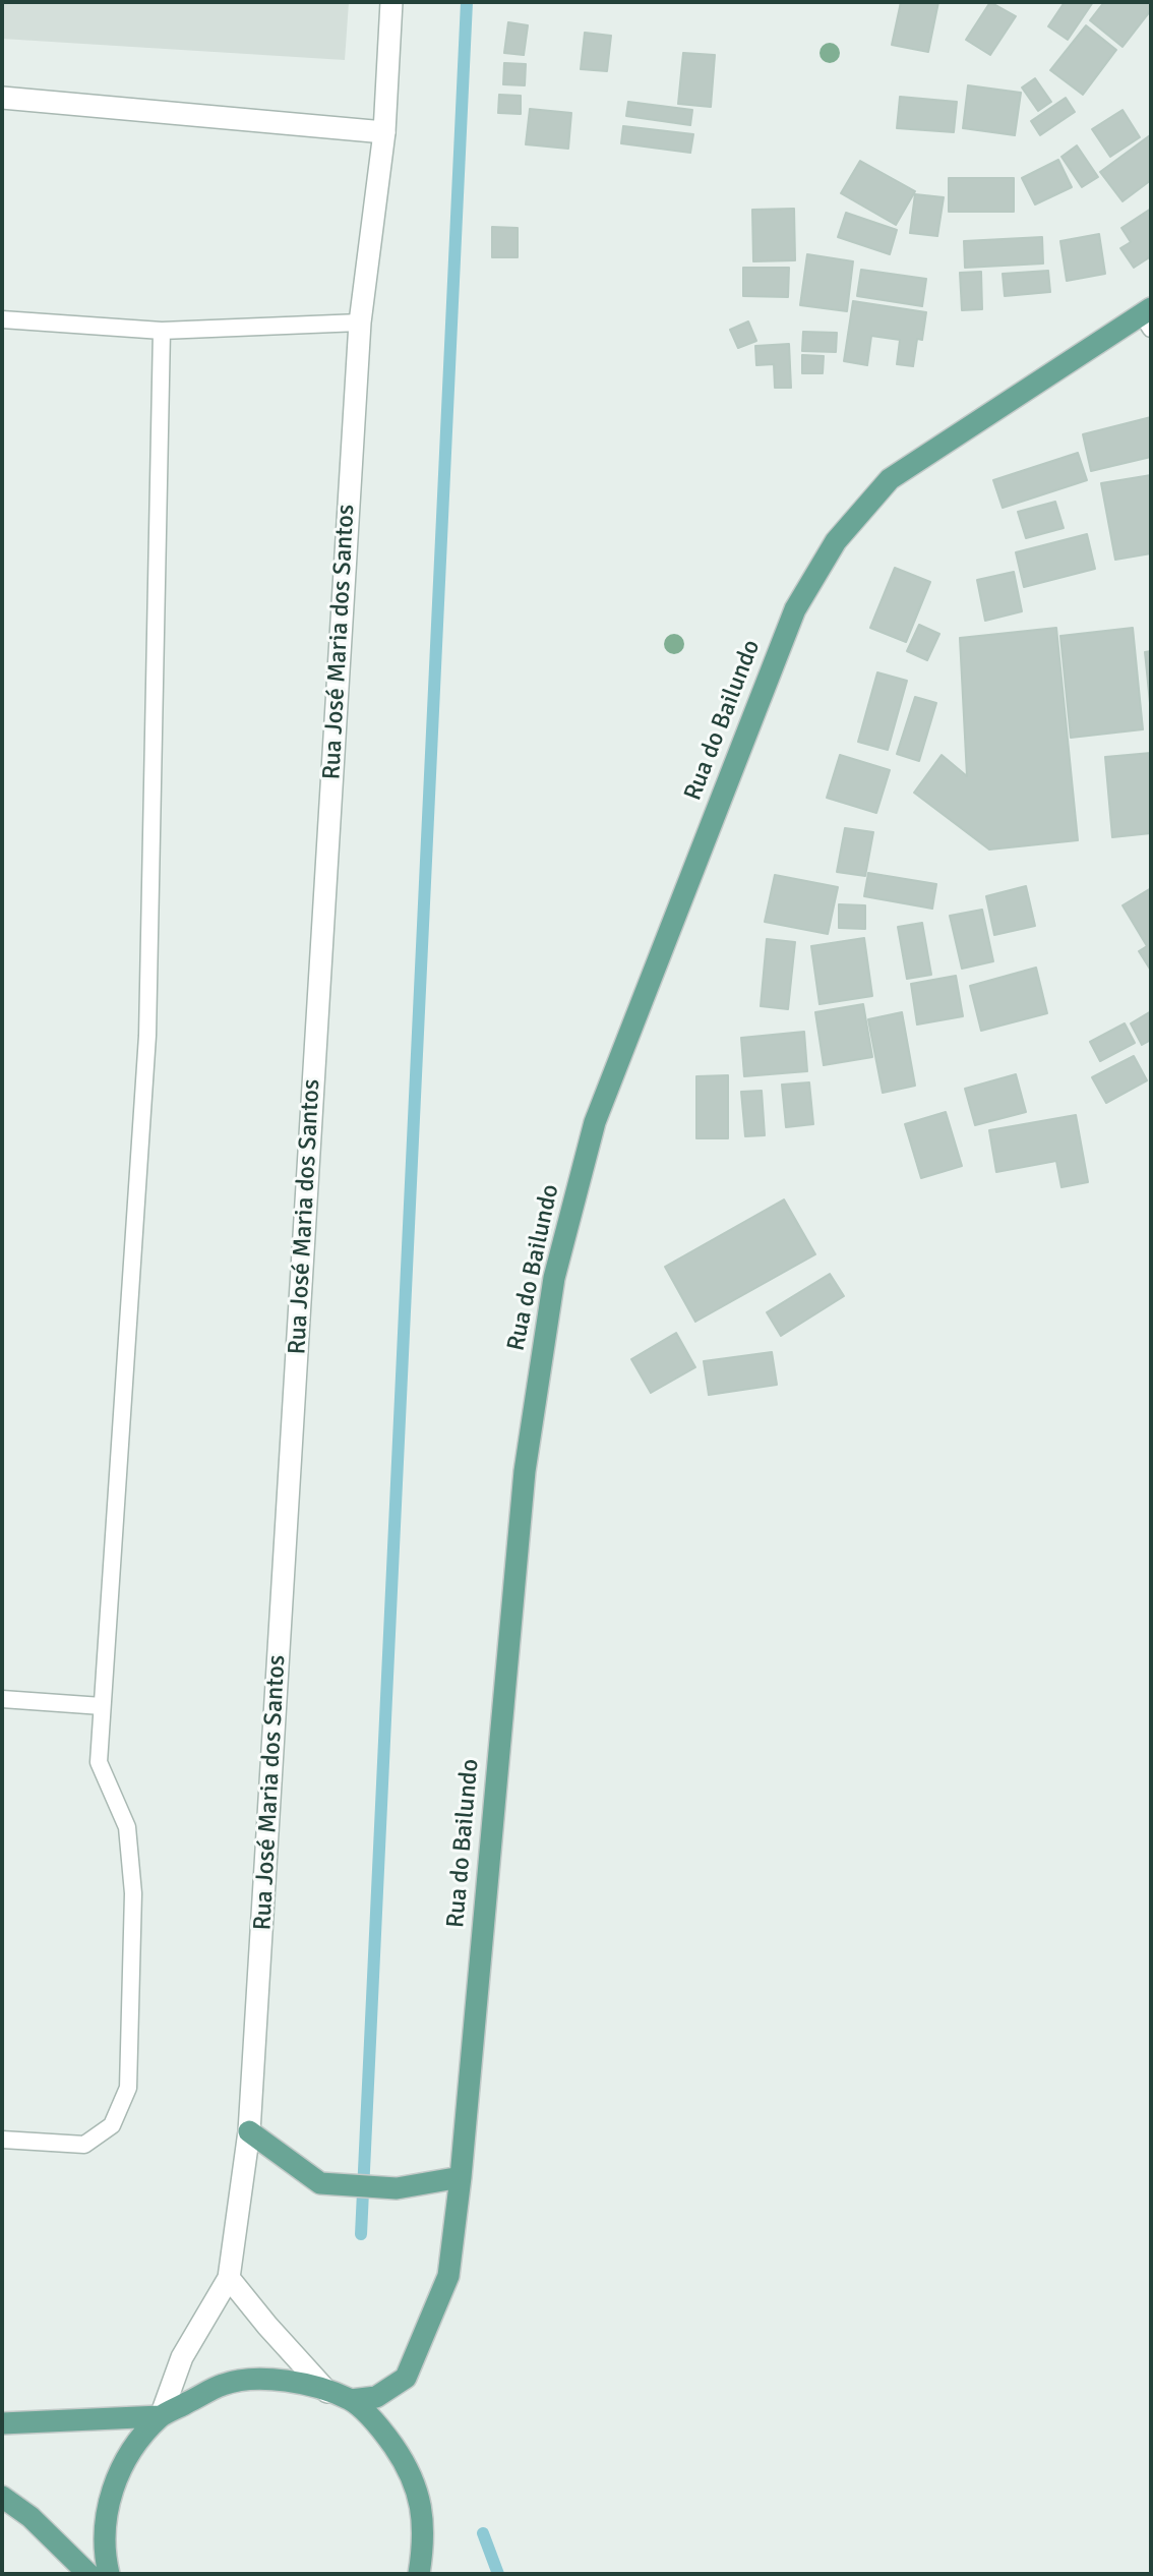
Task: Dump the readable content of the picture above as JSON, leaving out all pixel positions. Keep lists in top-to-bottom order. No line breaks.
{"streets":{"main road":["Rua do Bailundo"],"street":["Rua José Maria dos Santos"]}}
